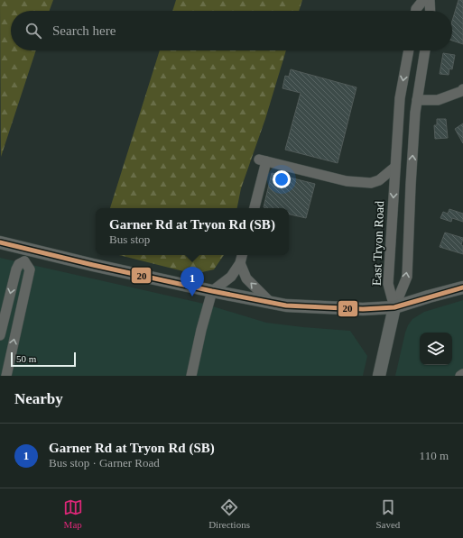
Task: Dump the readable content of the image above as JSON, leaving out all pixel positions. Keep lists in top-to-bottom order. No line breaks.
{"streets":{"street":["East Tryon Road"]},"lines":["transit line 20"],"scale_bar":"50 m","page":{"search":"Search here","popup":["Garner Rd at Tryon Rd (SB)","Bus stop"],"pins":"1","scale":"50 m","heading":"Nearby","list":[{"mark":"1","name":"Garner Rd at Tryon Rd (SB)","note":"Bus stop · Garner Road","value":"110 m"}],"nav":["Map","Directions","Saved"]}}
